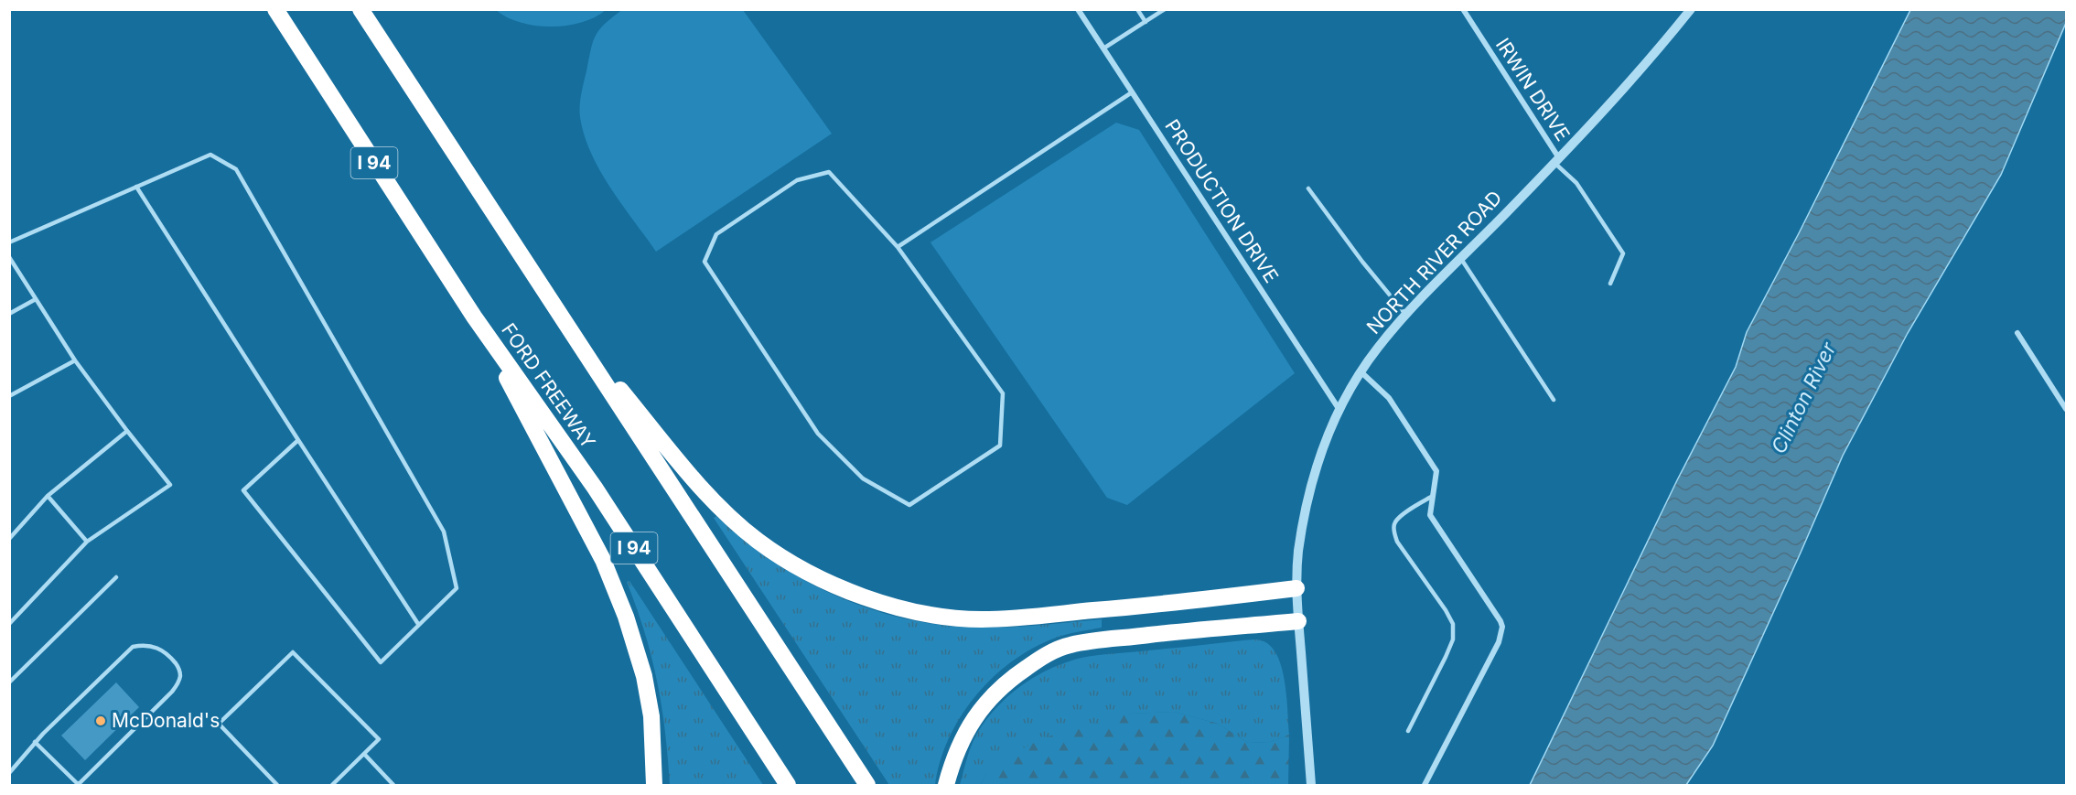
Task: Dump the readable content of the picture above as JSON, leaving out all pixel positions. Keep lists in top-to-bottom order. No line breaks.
{"streets":{"highway":["I 94","FORD FREEWAY"],"street":["IRWIN DRIVE","PRODUCTION DRIVE","NORTH RIVER ROAD"]},"crossings":[["IRWIN DRIVE","NORTH RIVER ROAD"],["PRODUCTION DRIVE","NORTH RIVER ROAD"]],"water":["Clinton River"],"places":["McDonald's"]}
